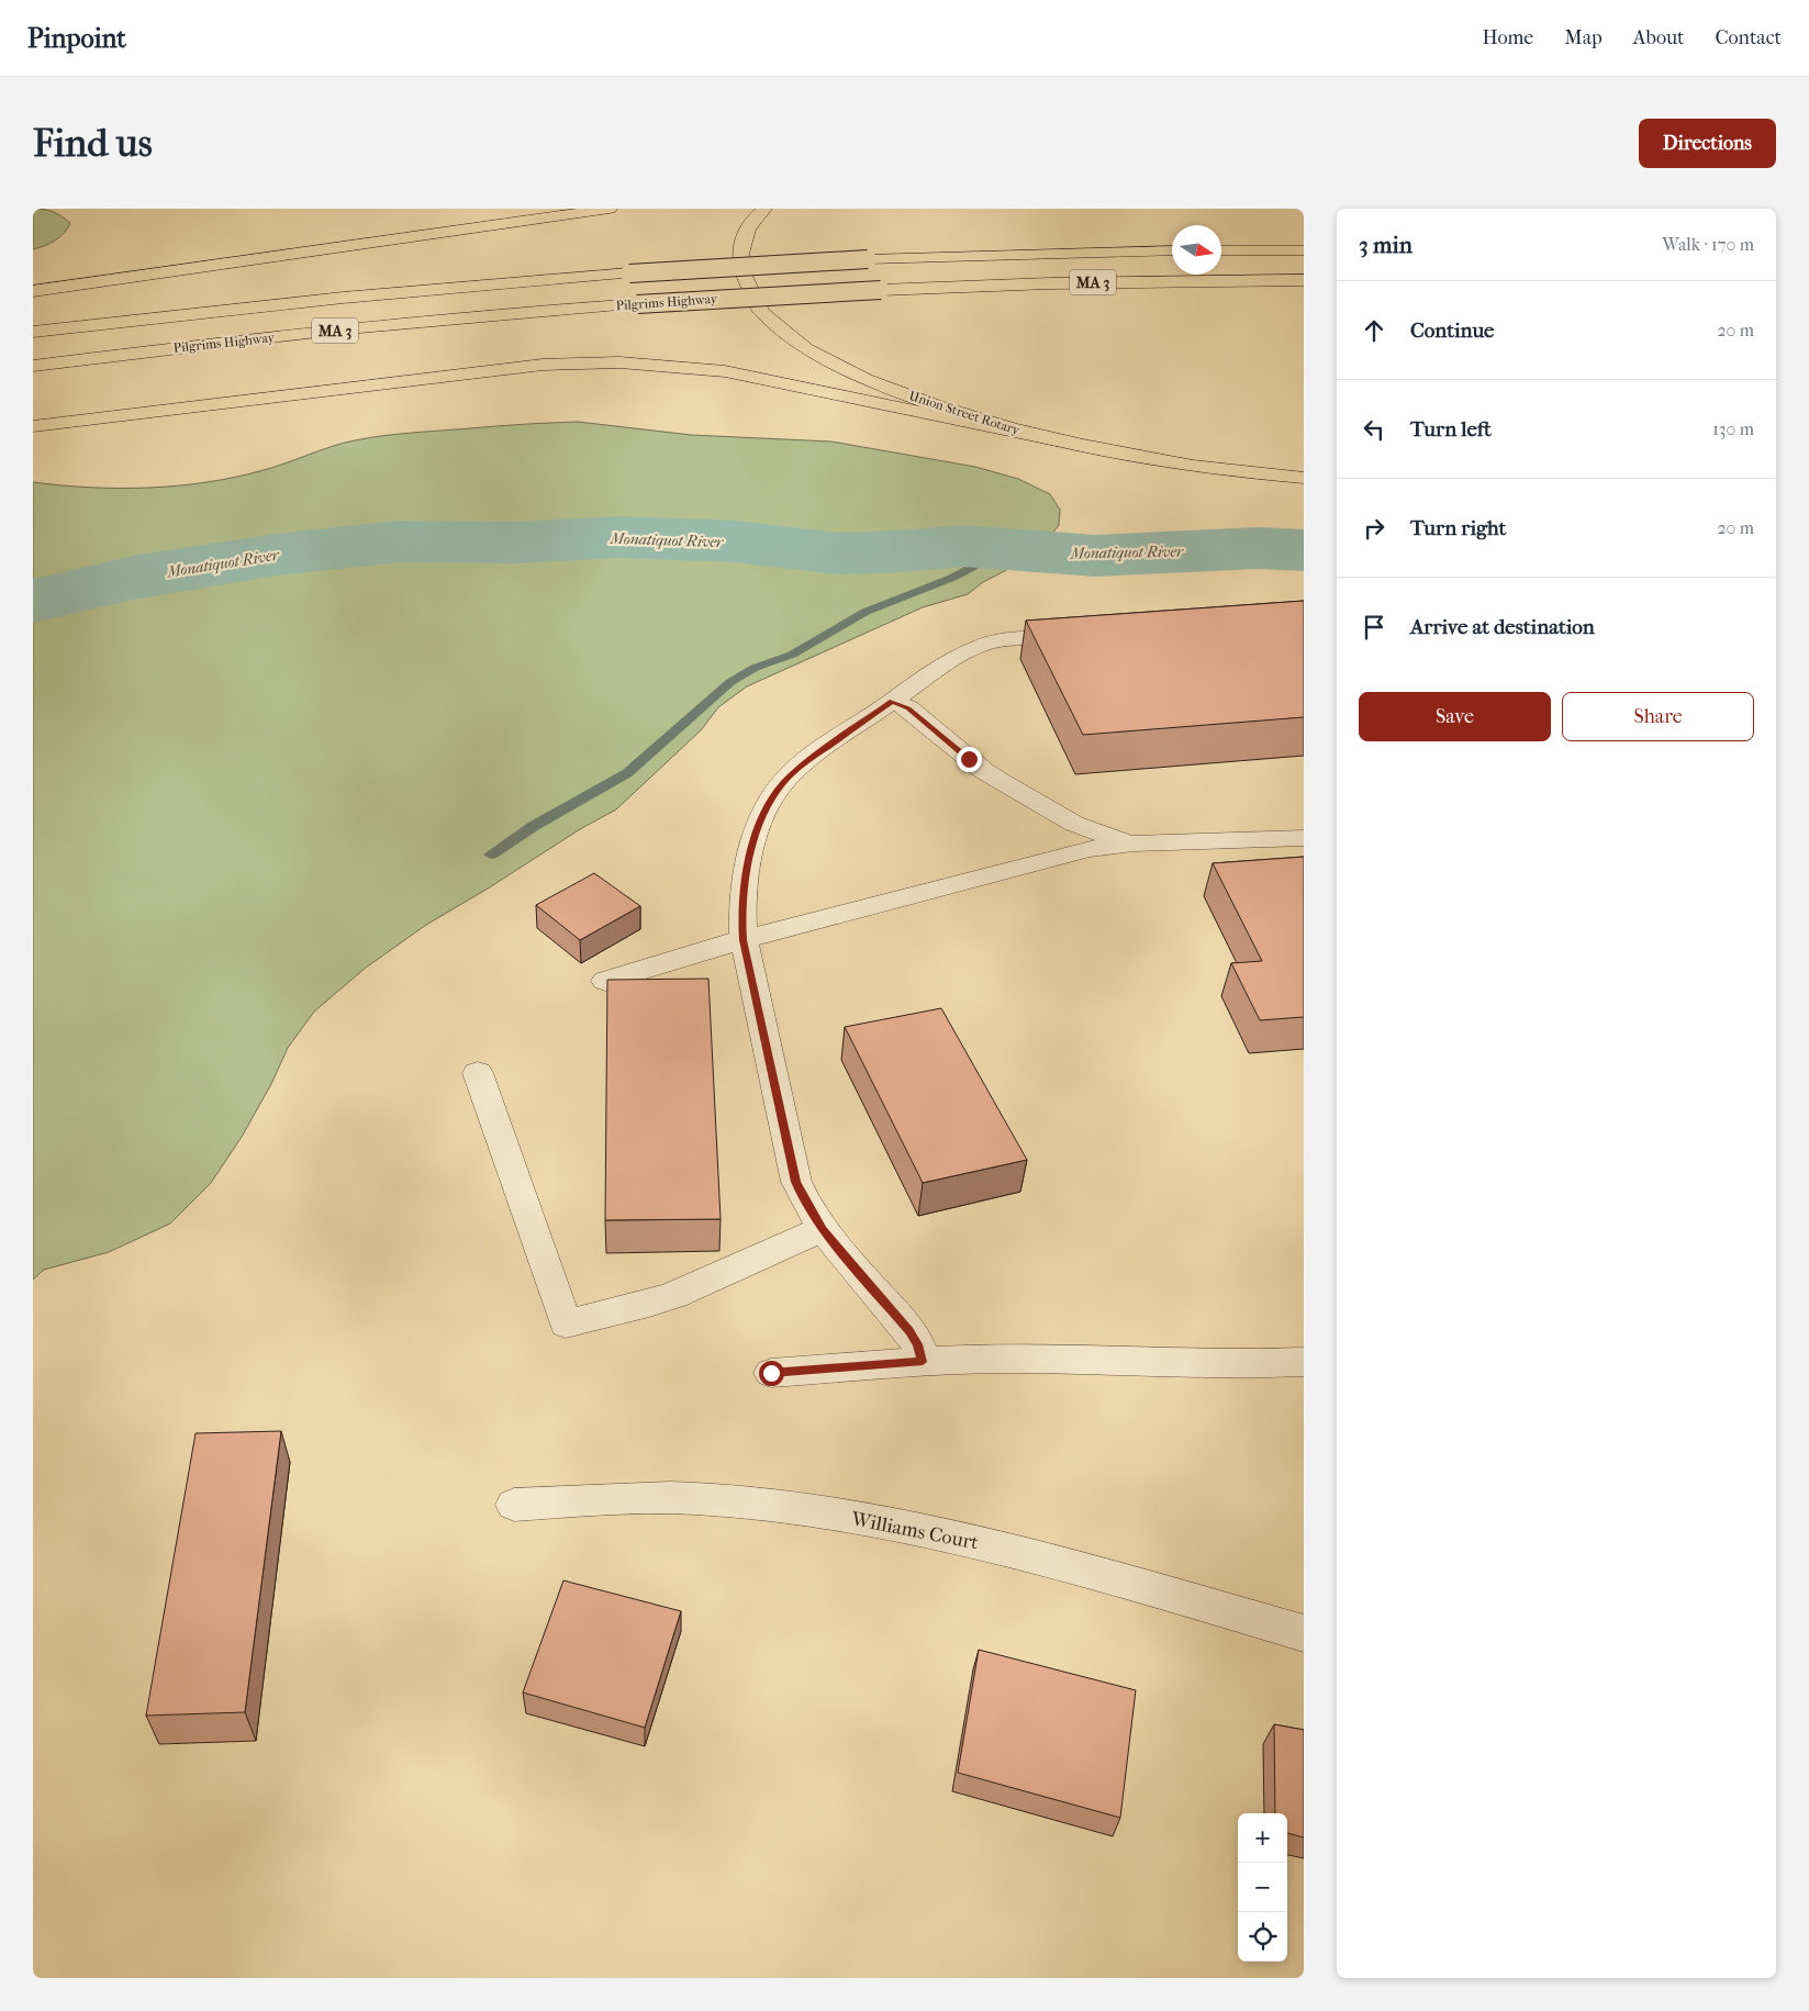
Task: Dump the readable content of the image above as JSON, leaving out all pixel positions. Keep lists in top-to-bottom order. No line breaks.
{"streets":{"main road":["MA 3","Pilgrims Highway","Union Street Rotary"],"street":["Williams Court"]},"water":["Monatiquot River"],"north":"right","page":{"header":"Pinpoint","nav":["Home","Map","About","Contact"],"buttons":["Directions",["Save","Share"]],"title":"Find us","heading":["3 min","Walk · 170 m"],"list":[["Continue","20 m"],["Turn left","130 m"],["Turn right","20 m"],"Arrive at destination"],"map_buttons":["+","−"]}}
